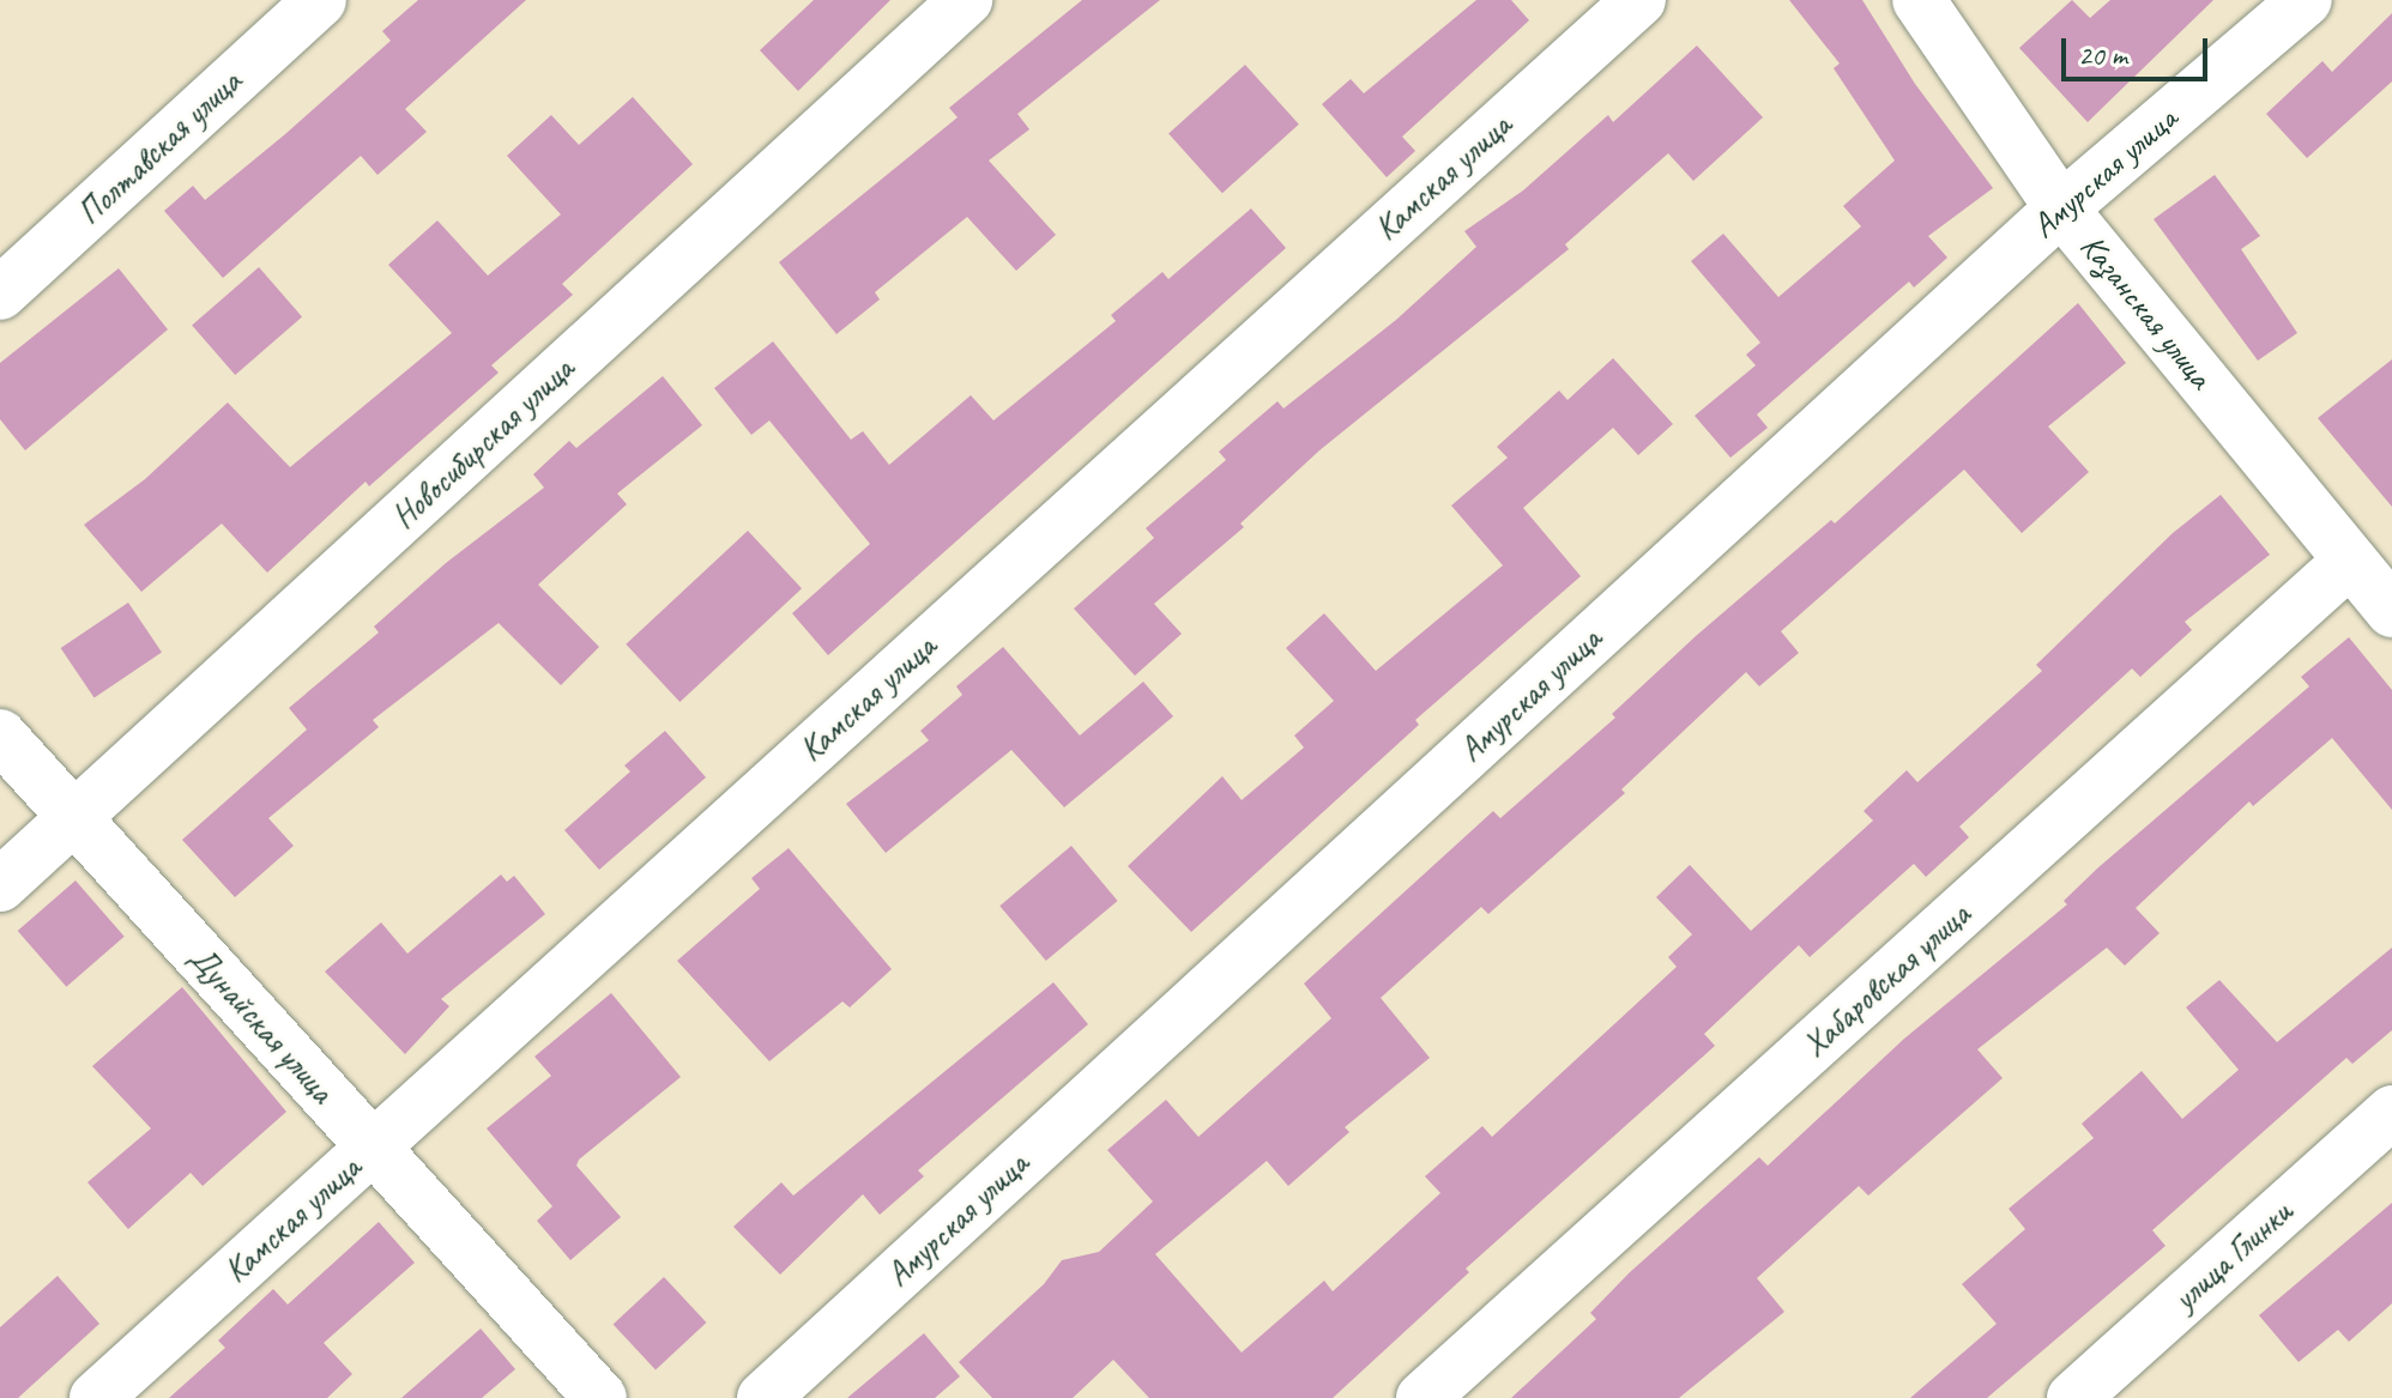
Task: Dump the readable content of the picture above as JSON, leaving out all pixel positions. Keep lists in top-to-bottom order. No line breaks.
{"streets":{"street":["Полтавская улица","Амурская улица","Камская улица","Казанская улица","Новосибирская улица","Хабаровская улица","Дунайская улица","улица Глинки"]},"crossings":[["Амурская улица","Казанская улица"],["Камская улица","Дунайская улица"],["Казанская улица","Хабаровская улица"],["Новосибирская улица","Дунайская улица"]],"scale_bar":"20 m"}
